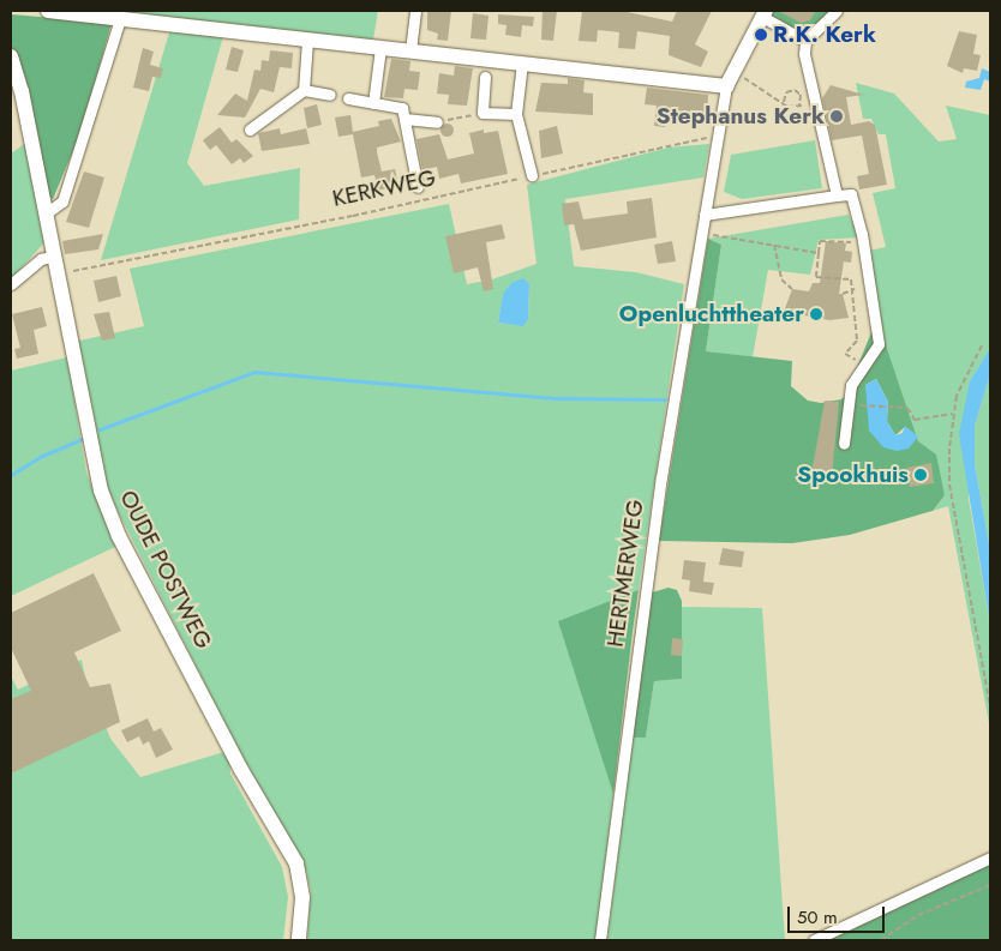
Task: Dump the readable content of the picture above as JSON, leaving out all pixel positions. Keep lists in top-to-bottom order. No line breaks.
{"streets":{"street":["OUDE POSTWEG","HERTMERWEG"],"path":["KERKWEG"]},"crossings":[["KERKWEG","OUDE POSTWEG"],["KERKWEG","HERTMERWEG"]],"places":["R.K. Kerk","Stephanus Kerk","Openluchttheater","Spookhuis"],"scale_bar":"50 m"}
